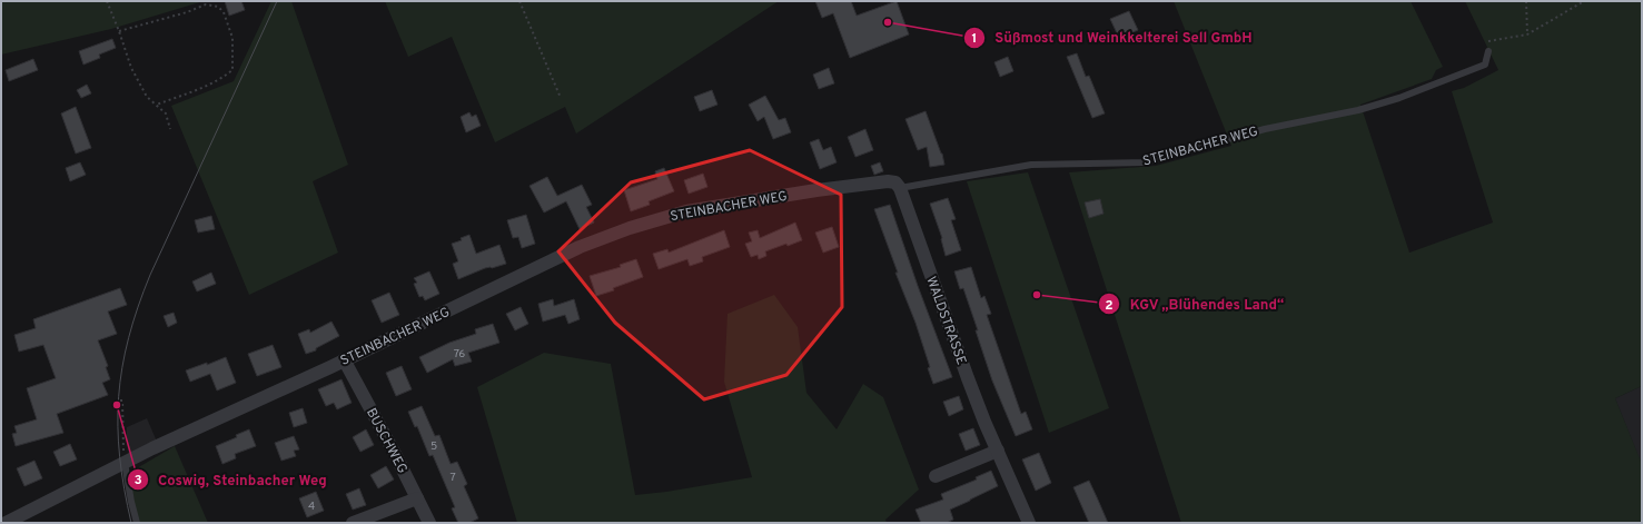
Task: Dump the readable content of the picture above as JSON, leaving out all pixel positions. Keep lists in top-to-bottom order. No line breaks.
{"streets":{"street":["STEINBACHER WEG","WALDSTRASSE","BUSCHWEG"]},"crossings":[["STEINBACHER WEG","WALDSTRASSE"],["STEINBACHER WEG","BUSCHWEG"]],"places":["Süßmost und Weinkkelterei Sell GmbH","KGV „Blühendes Land“","Coswig, Steinbacher Weg"],"house_numbers":["76","5","7","4"]}
